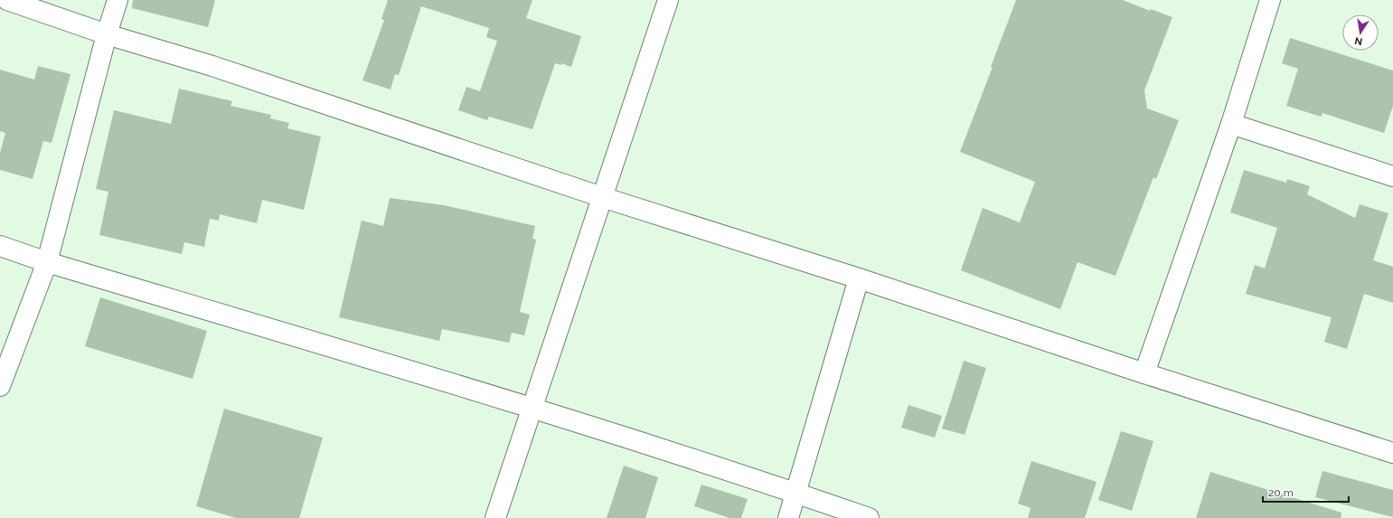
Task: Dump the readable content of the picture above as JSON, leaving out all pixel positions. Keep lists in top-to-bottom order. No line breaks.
{"scale_bar":"20 m","north":"bottom"}
